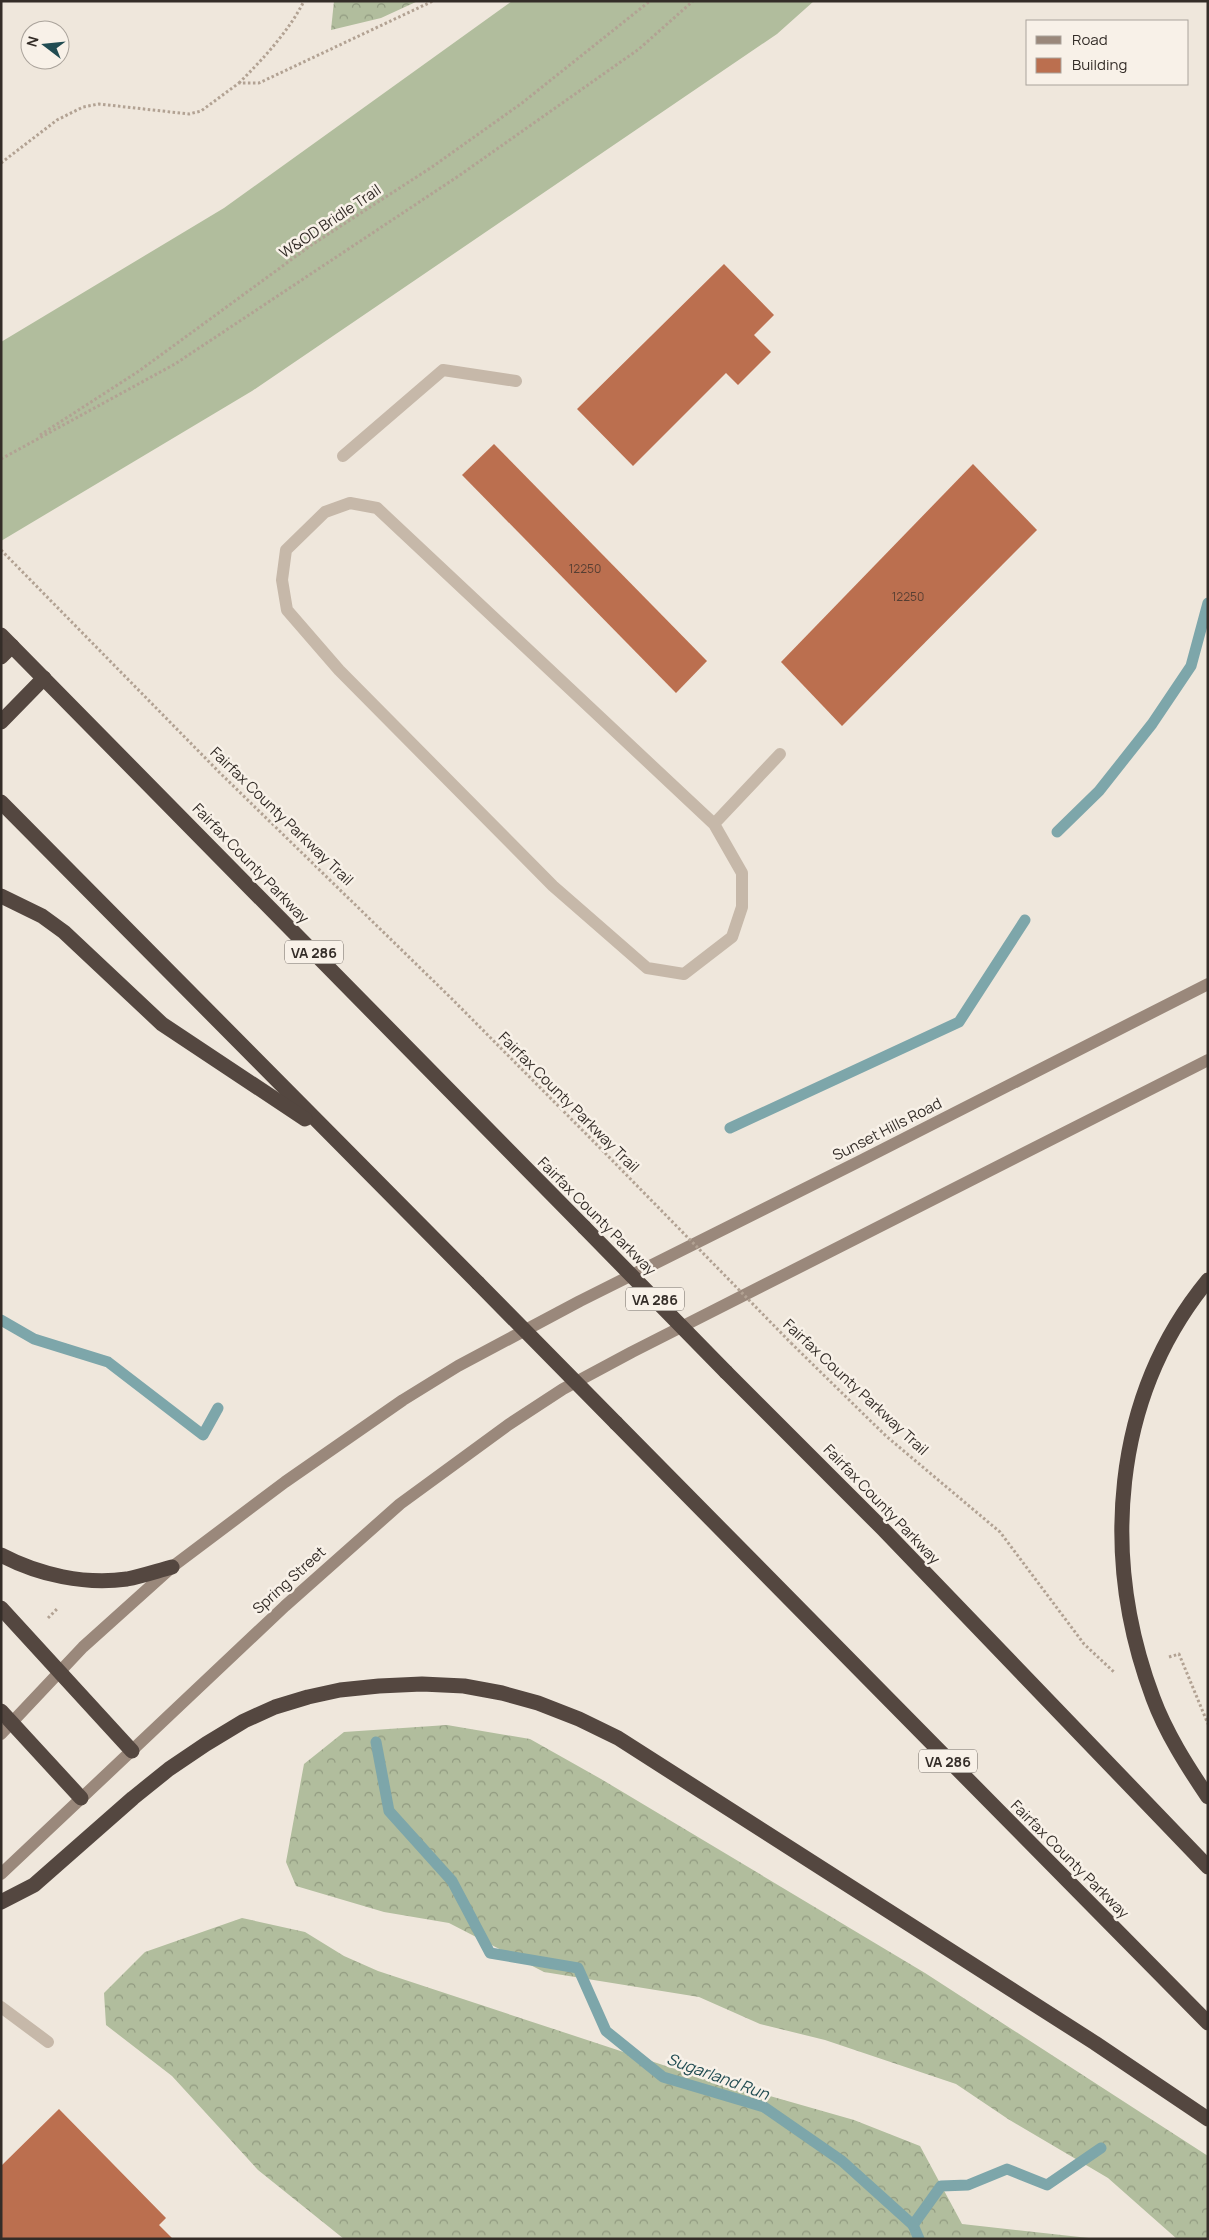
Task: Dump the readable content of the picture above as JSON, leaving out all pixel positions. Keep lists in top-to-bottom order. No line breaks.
{"streets":{"highway":["Fairfax County Parkway","VA 286"],"main road":["Sunset Hills Road","Spring Street"],"path":["W&OD Bridle Trail","Fairfax County Parkway Trail"]},"water":["Sugarland Run"],"house_numbers":["12250","12250"],"legend":["Road","Building"],"north":"left"}
